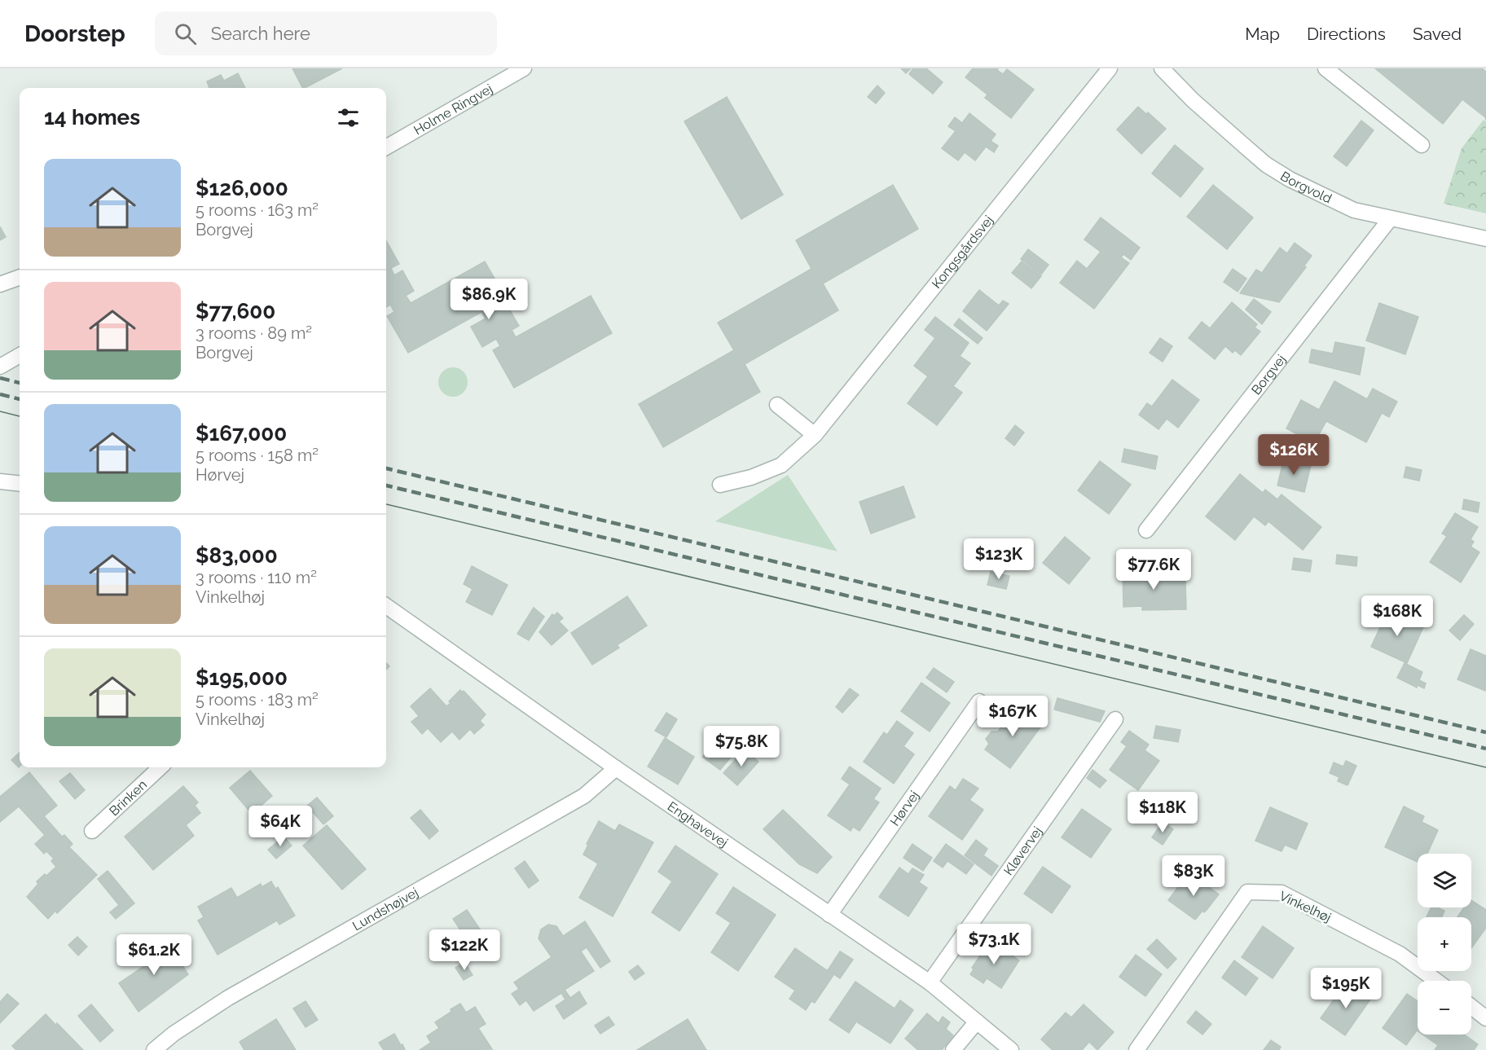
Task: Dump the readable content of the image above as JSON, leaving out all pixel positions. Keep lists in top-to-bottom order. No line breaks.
{"streets":{"street":["Holme Ringvej","Borgvold","Kongsgårdsvej","Borgvej","Brinken","Hørvej","Enghavevej","Kløvervej","Vinkelhøj","Lundshøjvej"]},"crossings":[["Borgvold","Borgvej"],["Hørvej","Enghavevej"],["Enghavevej","Kløvervej"],["Enghavevej","Lundshøjvej"]],"page":{"header":"Doorstep","search":"Search here","nav":["Map","Directions","Saved"],"heading":"14 homes","list":[{"name":"$126,000","note":"5 rooms · 163 m² · Borgvej"},{"name":"$77,600","note":"3 rooms · 89 m² · Borgvej"},{"name":"$167,000","note":"5 rooms · 158 m² · Hørvej"},{"name":"$83,000","note":"3 rooms · 110 m² · Vinkelhøj"},{"name":"$195,000","note":"5 rooms · 183 m² · Vinkelhøj"}],"price":["$86.9K","$126K","$123K","$77.6K","$168K","$167K","$75.8K","$118K","$64K","$83K","$73.1K","$122K","$61.2K","$195K"],"map_buttons":["+","−"]}}
